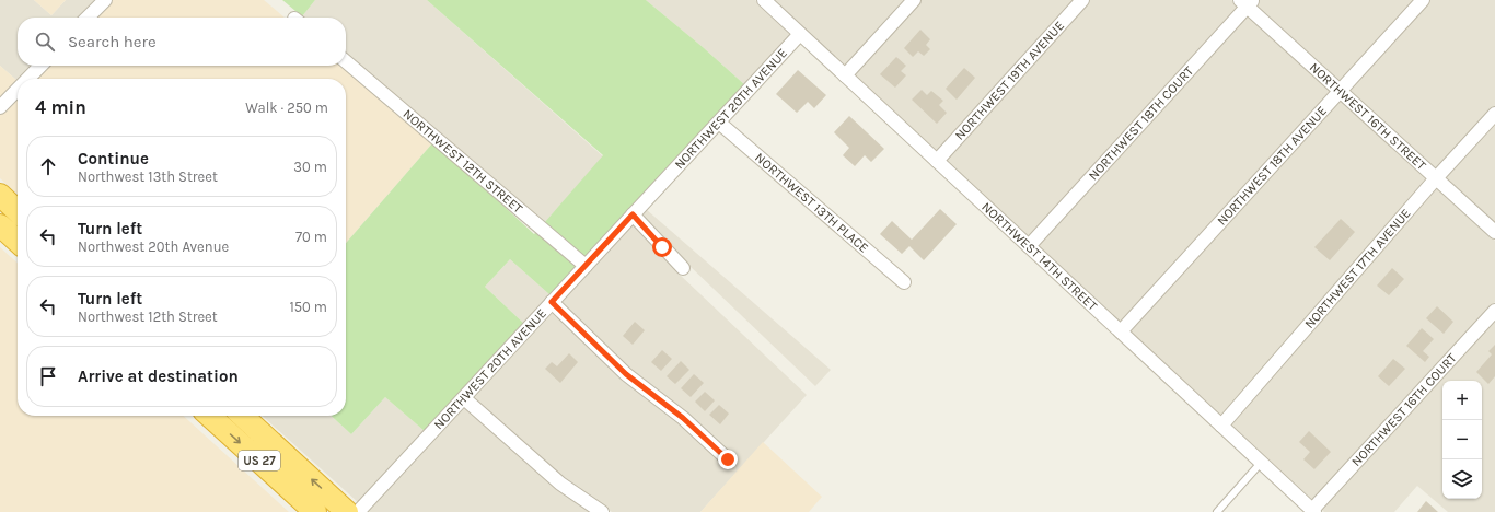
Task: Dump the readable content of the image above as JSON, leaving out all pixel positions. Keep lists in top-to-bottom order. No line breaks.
{"streets":{"highway":["US 27"],"street":["NORTHWEST 19TH AVENUE","NORTHWEST 20TH AVENUE","NORTHWEST 16TH STREET","NORTHWEST 18TH COURT","NORTHWEST 12TH STREET","NORTHWEST 18TH AVENUE","NORTHWEST 13TH PLACE","NORTHWEST 14TH STREET","NORTHWEST 17TH AVENUE","NORTHWEST 16TH COURT"]},"crossings":[["NORTHWEST 19TH AVENUE","NORTHWEST 14TH STREET"],["NORTHWEST 20TH AVENUE","NORTHWEST 12TH STREET"],["NORTHWEST 20TH AVENUE","NORTHWEST 13TH PLACE"],["NORTHWEST 20TH AVENUE","NORTHWEST 14TH STREET"],["NORTHWEST 16TH STREET","NORTHWEST 18TH COURT"],["NORTHWEST 16TH STREET","NORTHWEST 18TH AVENUE"],["NORTHWEST 16TH STREET","NORTHWEST 17TH AVENUE"],["NORTHWEST 18TH COURT","NORTHWEST 14TH STREET"],["NORTHWEST 18TH AVENUE","NORTHWEST 14TH STREET"],["NORTHWEST 14TH STREET","NORTHWEST 17TH AVENUE"],["NORTHWEST 14TH STREET","NORTHWEST 16TH COURT"]],"page":{"search":"Search here","heading":["4 min","Walk · 250 m"],"list":[["Continue","Northwest 13th Street","30 m"],["Turn left","Northwest 20th Avenue","70 m"],["Turn left","Northwest 12th Street","150 m"],"Arrive at destination"],"map_buttons":["+","−"]}}
